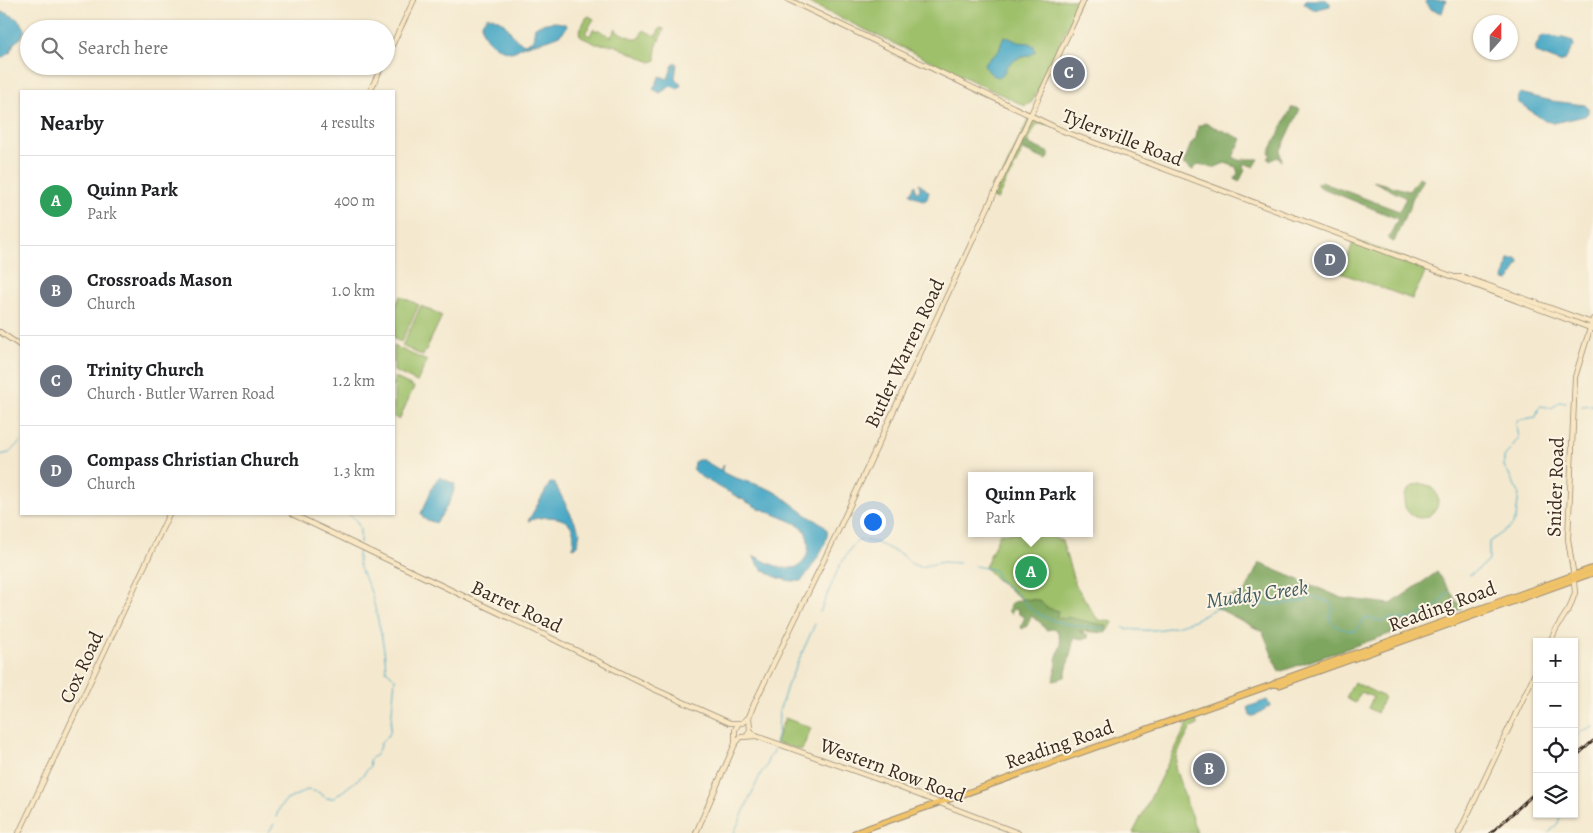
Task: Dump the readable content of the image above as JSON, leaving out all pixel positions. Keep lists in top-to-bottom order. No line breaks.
{"streets":{"main road":["Tylersville Road","Butler Warren Road","Snider Road","Barret Road","Reading Road","Cox Road","Western Row Road"]},"crossings":[["Tylersville Road","Butler Warren Road"],["Tylersville Road","Snider Road"],["Butler Warren Road","Barret Road"],["Butler Warren Road","Western Row Road"],["Snider Road","Reading Road"],["Reading Road","Western Row Road"]],"water":["Muddy Creek"],"north":"top","page":{"search":"Search here","pins":["C","D","A","B"],"heading":["Nearby","4 results"],"list":[{"mark":"A","name":"Quinn Park","note":"Park","value":"400 m"},{"mark":"B","name":"Crossroads Mason","note":"Church","value":"1.0 km"},{"mark":"C","name":"Trinity Church","note":"Church · Butler Warren Road","value":"1.2 km"},{"mark":"D","name":"Compass Christian Church","note":"Church","value":"1.3 km"}],"popup":["Quinn Park","Park"],"map_buttons":["+","−"]}}
